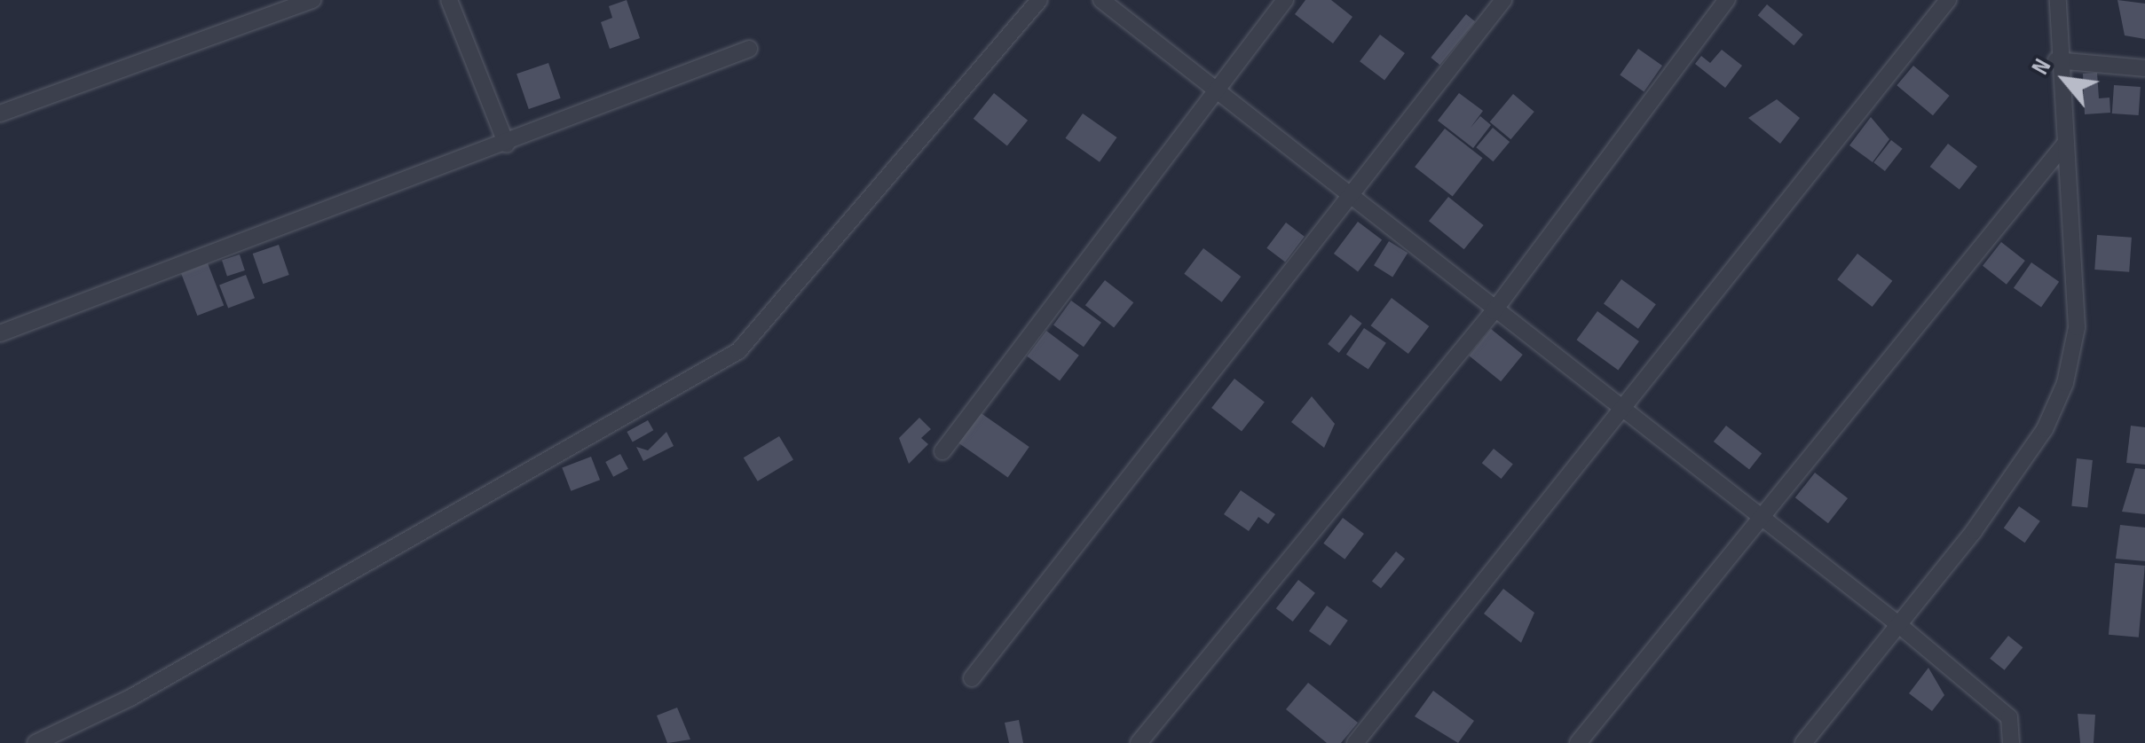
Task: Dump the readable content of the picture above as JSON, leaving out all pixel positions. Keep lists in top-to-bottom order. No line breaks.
{"north":"top left"}
